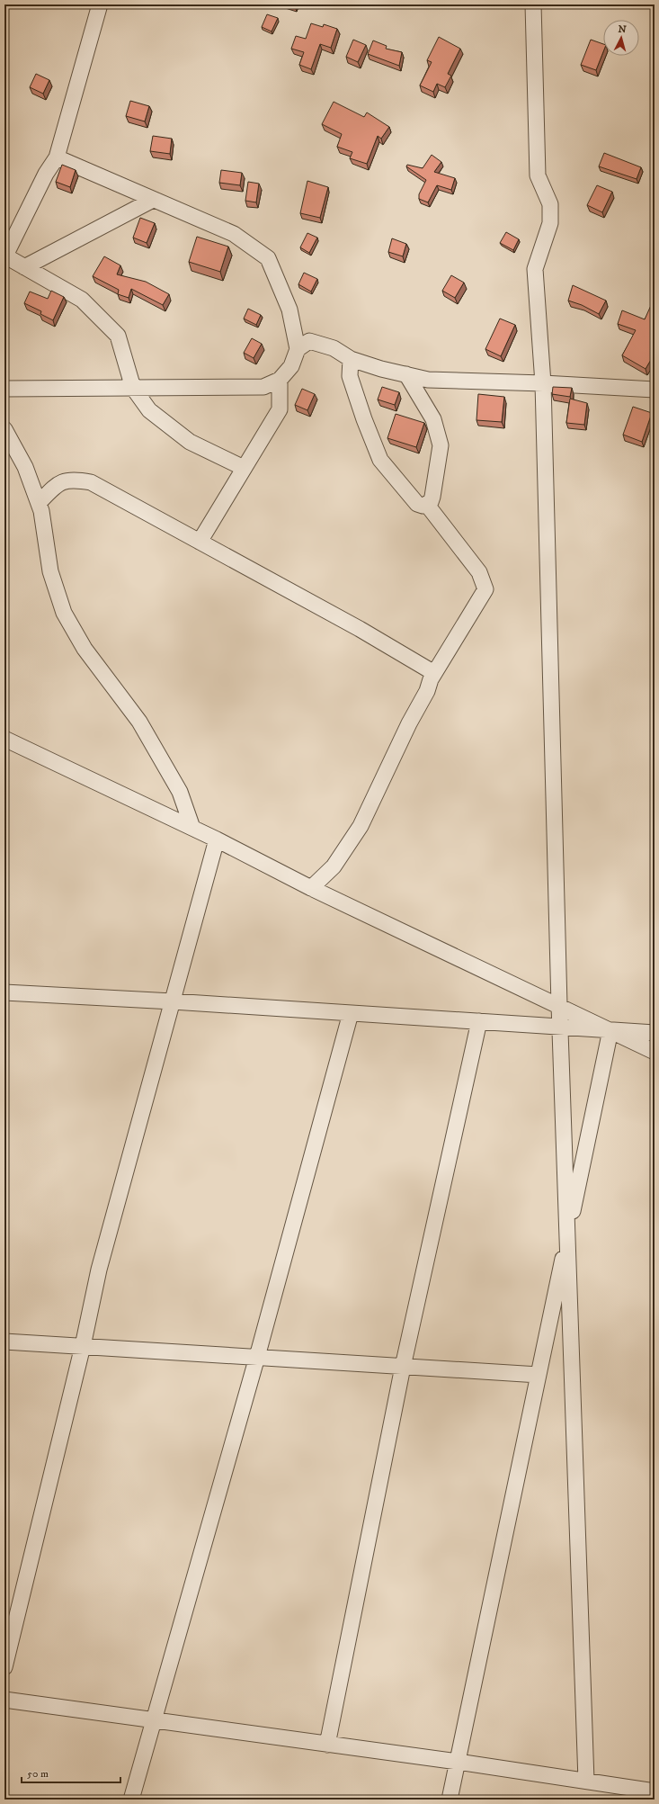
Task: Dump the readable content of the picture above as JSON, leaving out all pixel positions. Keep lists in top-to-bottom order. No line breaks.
{"scale_bar":"50 m","north":"top"}
